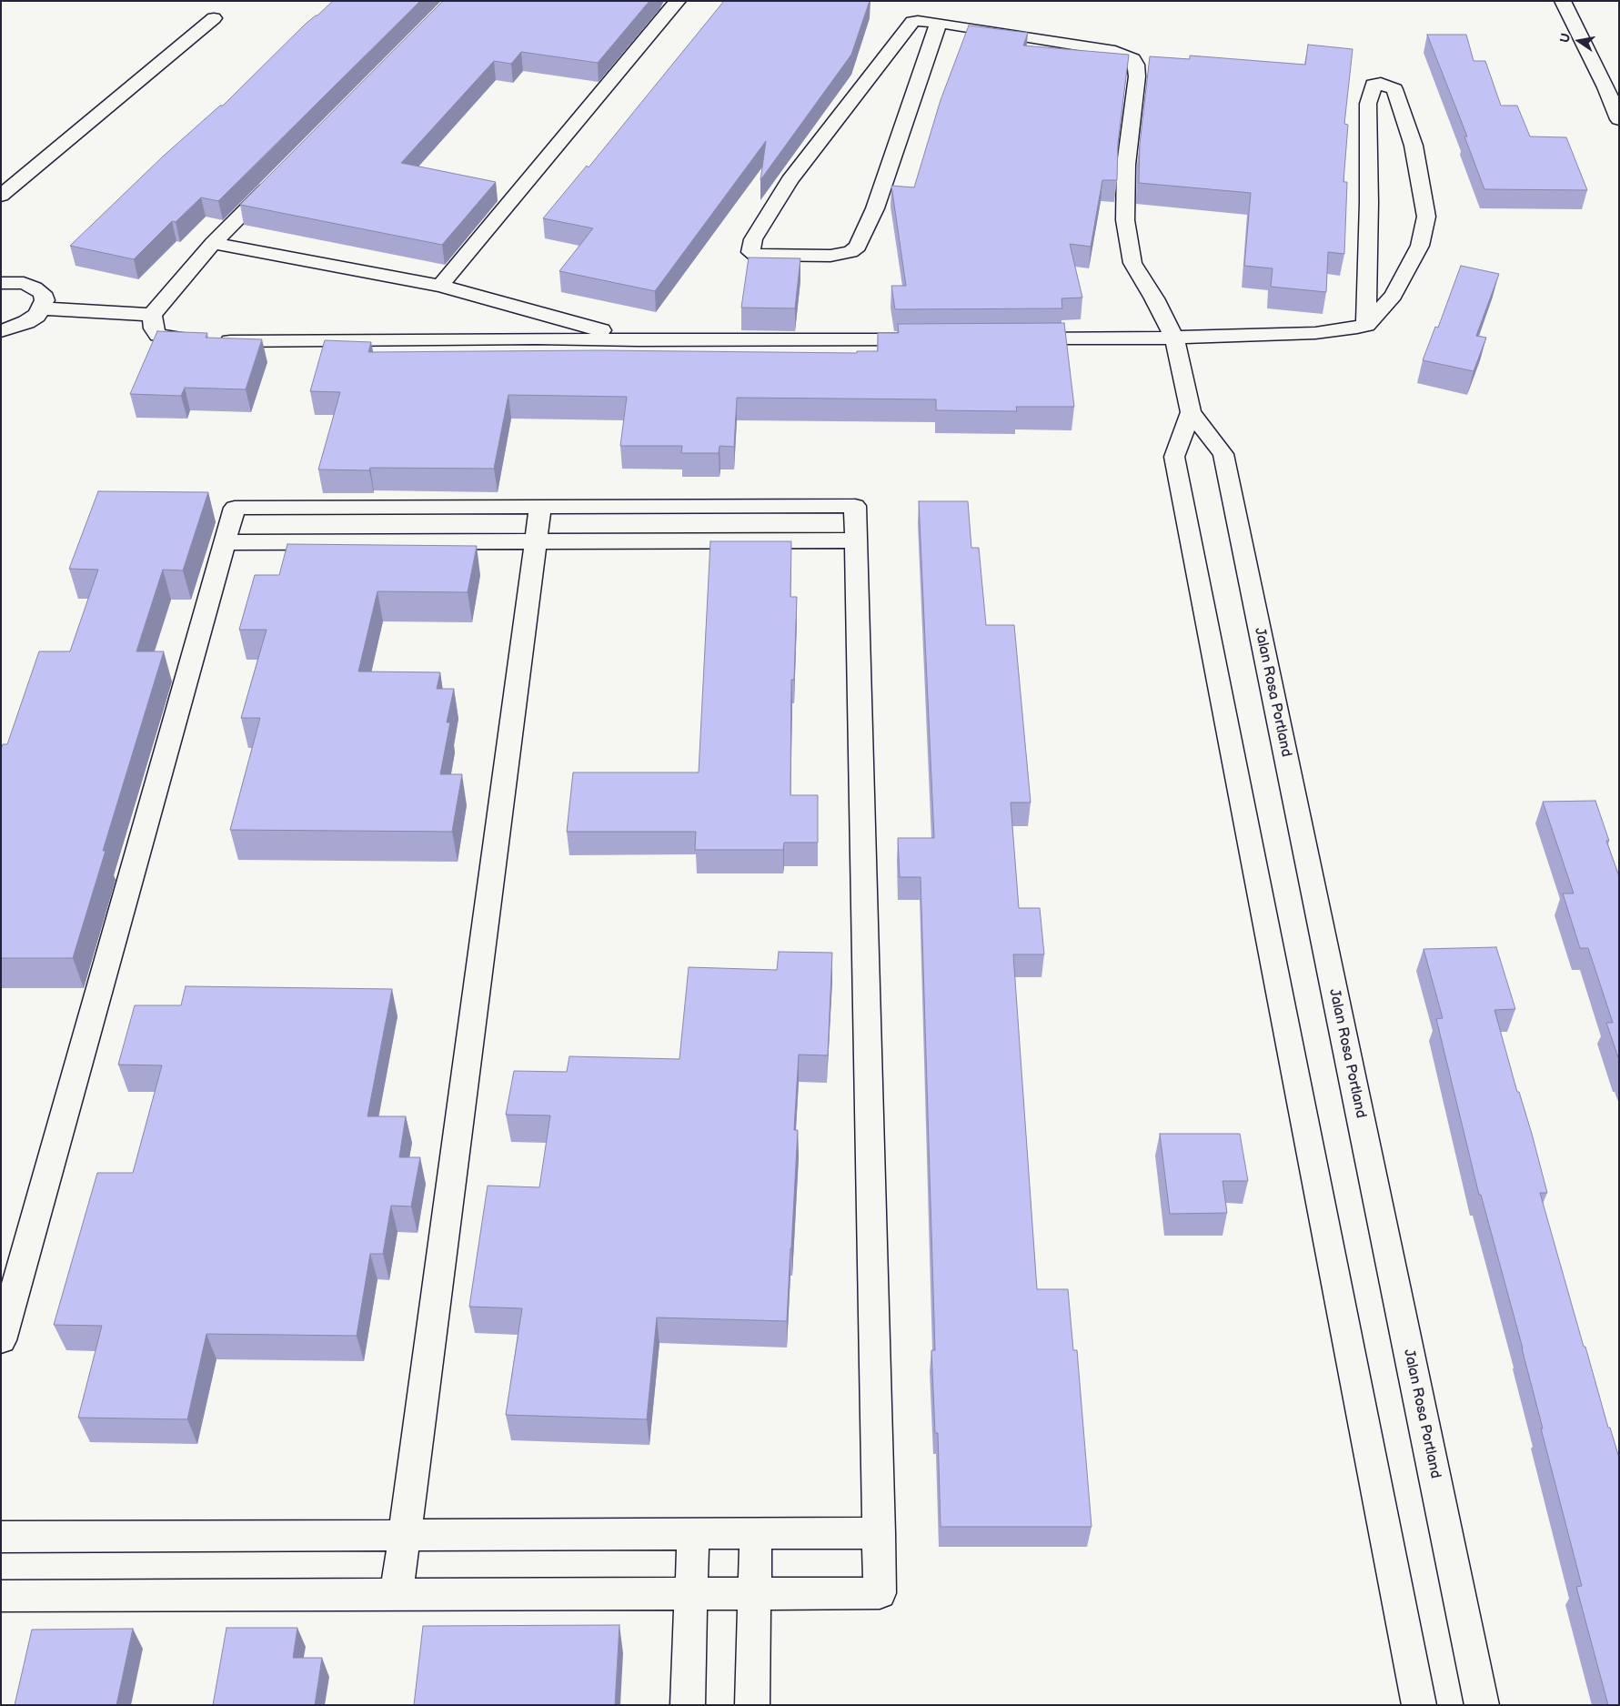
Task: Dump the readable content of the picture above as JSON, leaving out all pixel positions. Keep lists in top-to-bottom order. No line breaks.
{"streets":{"street":["Jalan Rosa Portland"]},"north":"left"}
